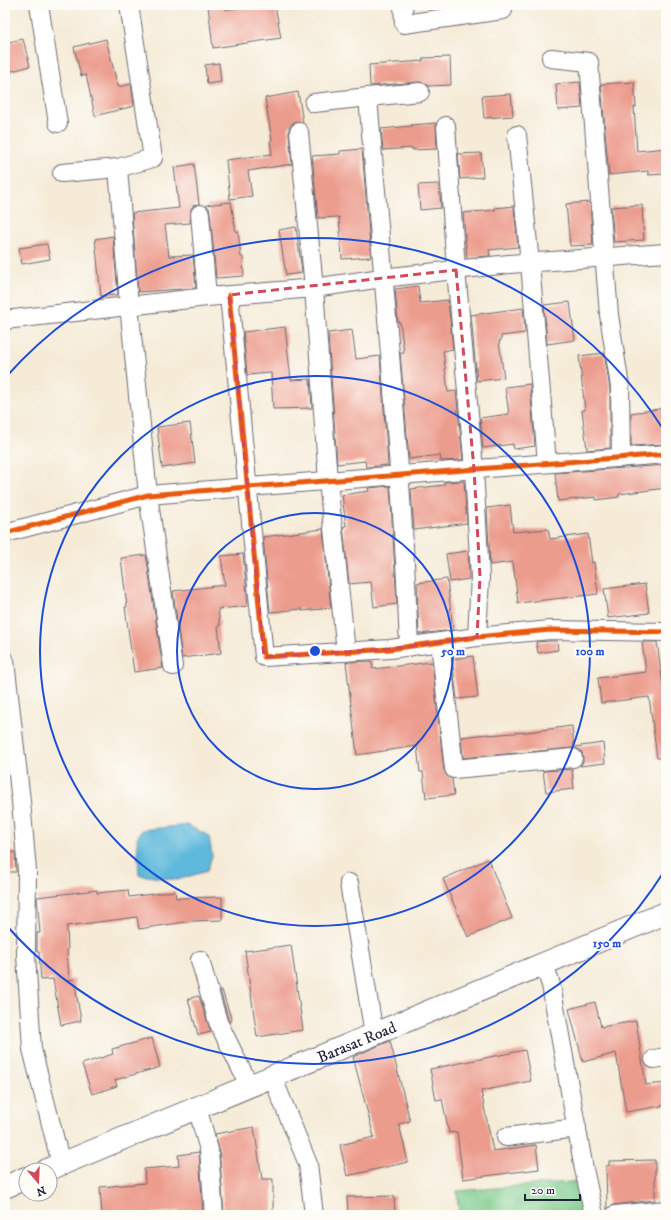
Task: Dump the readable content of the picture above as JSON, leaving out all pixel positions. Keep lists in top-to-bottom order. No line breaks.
{"streets":{"main road":["Barasat Road"]},"scale_bar":"20 m","north":"bottom","rings":["50 m","100 m","150 m"]}
